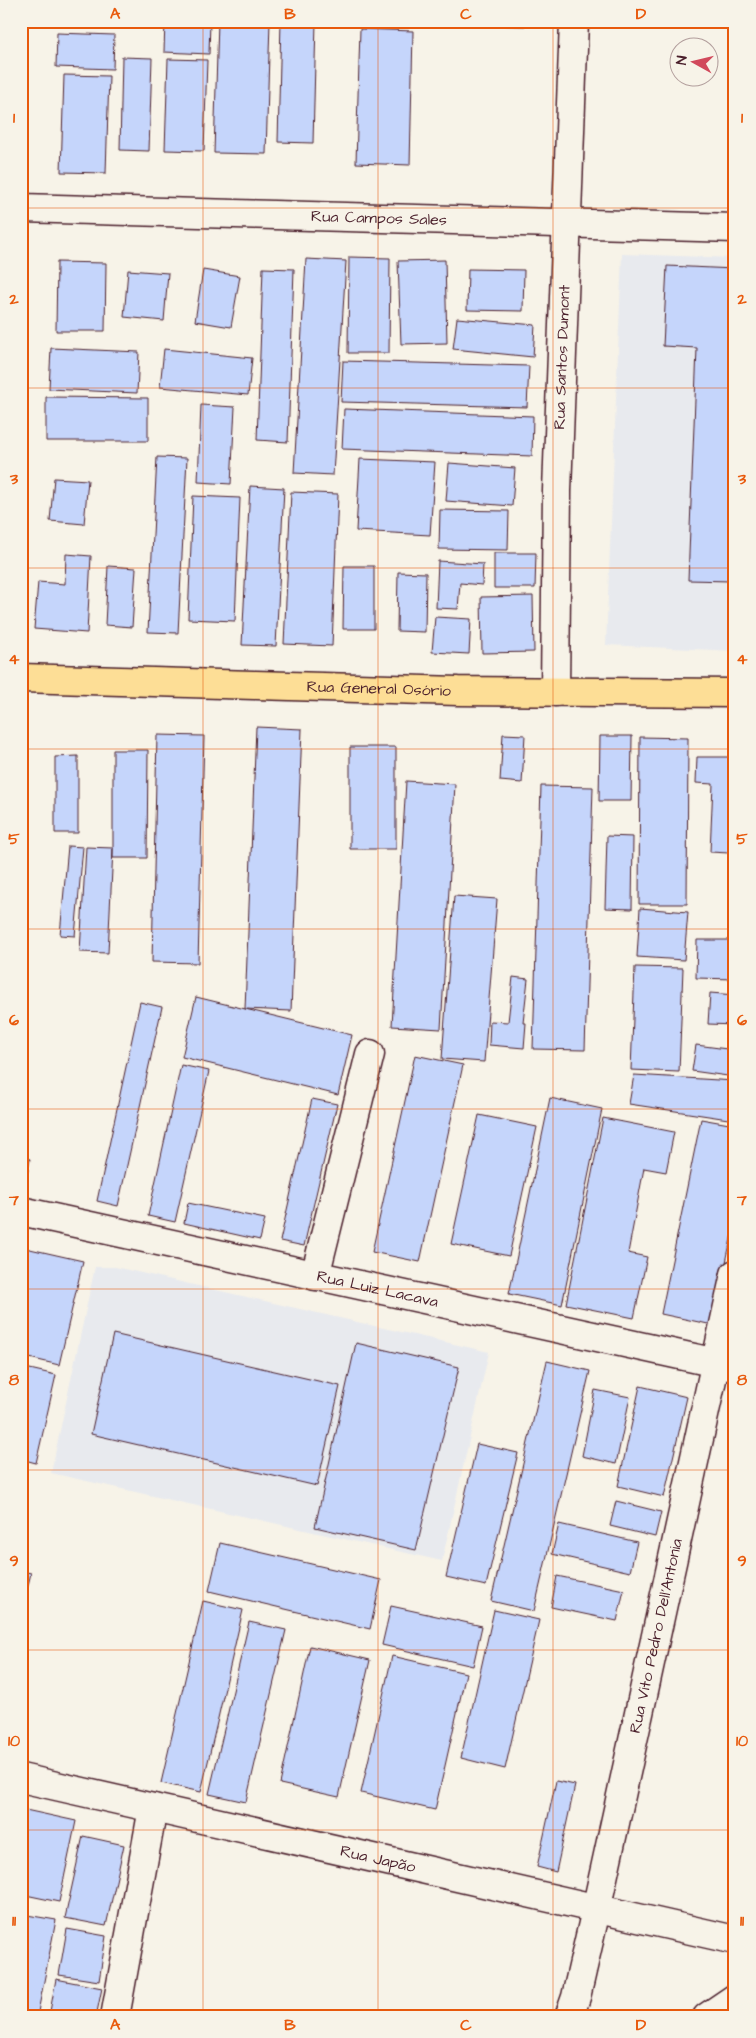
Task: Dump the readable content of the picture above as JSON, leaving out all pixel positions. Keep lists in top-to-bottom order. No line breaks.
{"streets":{"main road":["Rua General Osório"],"street":["Rua Campos Sales","Rua Santos Dumont","Rua Luiz Lacava","Rua Vito Pedro Dell'Antonia","Rua Japão"]},"crossings":[["Rua Campos Sales","Rua Santos Dumont"],["Rua Santos Dumont","Rua General Osório"],["Rua Luiz Lacava","Rua Vito Pedro Dell'Antonia"],["Rua Vito Pedro Dell'Antonia","Rua Japão"]],"north":"left","grid":{"columns":["A","B","C","D"],"rows":["1","2","3","4","5","6","7","8","9","10","11"]}}
